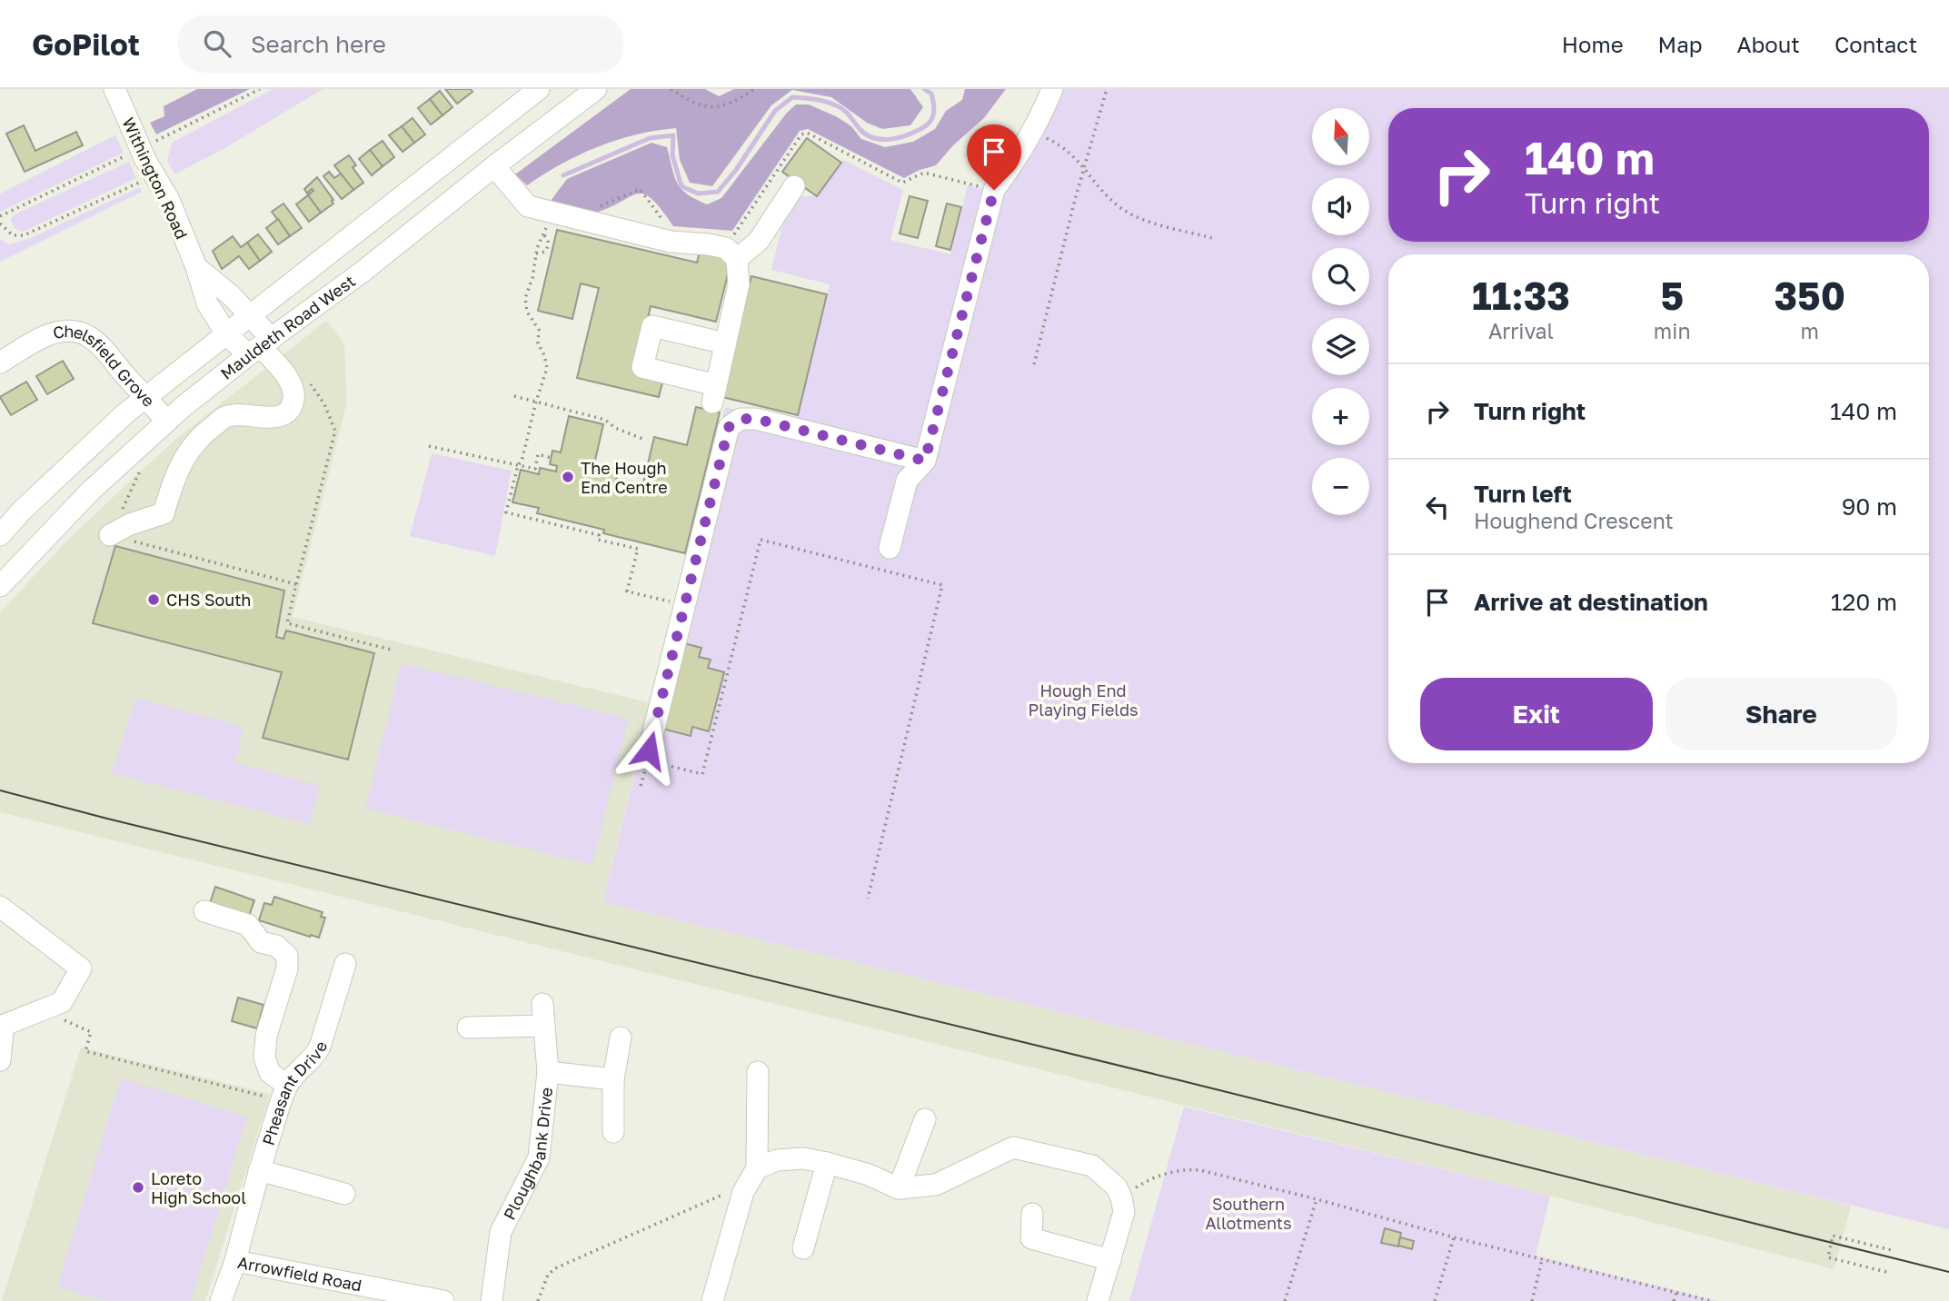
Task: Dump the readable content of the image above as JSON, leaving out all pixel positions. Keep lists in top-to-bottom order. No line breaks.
{"streets":{"street":["Withington Road","Mauldeth Road West","Chelsfield Grove","Pheasant Drive","Ploughbank Drive","Arrowfield Road"]},"crossings":[["Withington Road","Mauldeth Road West"],["Mauldeth Road West","Chelsfield Grove"],["Pheasant Drive","Arrowfield Road"]],"parks":["Hough End Playing Fields","Southern Allotments"],"places":["The Hough End Centre","CHS South","Loreto High School"],"north":"top","page":{"header":"GoPilot","search":"Search here","nav":["Home","Map","About","Contact"],"map_buttons":["+","−"],"turn":["140 m","Turn right"],"eta":["11:33","Arrival","5","min","350","m"],"list":[{"name":"Turn right","value":"140 m"},{"name":"Turn left","note":"Houghend Crescent","value":"90 m"},{"name":"Arrive at destination","value":"120 m"}],"buttons":["Exit","Share"]}}
